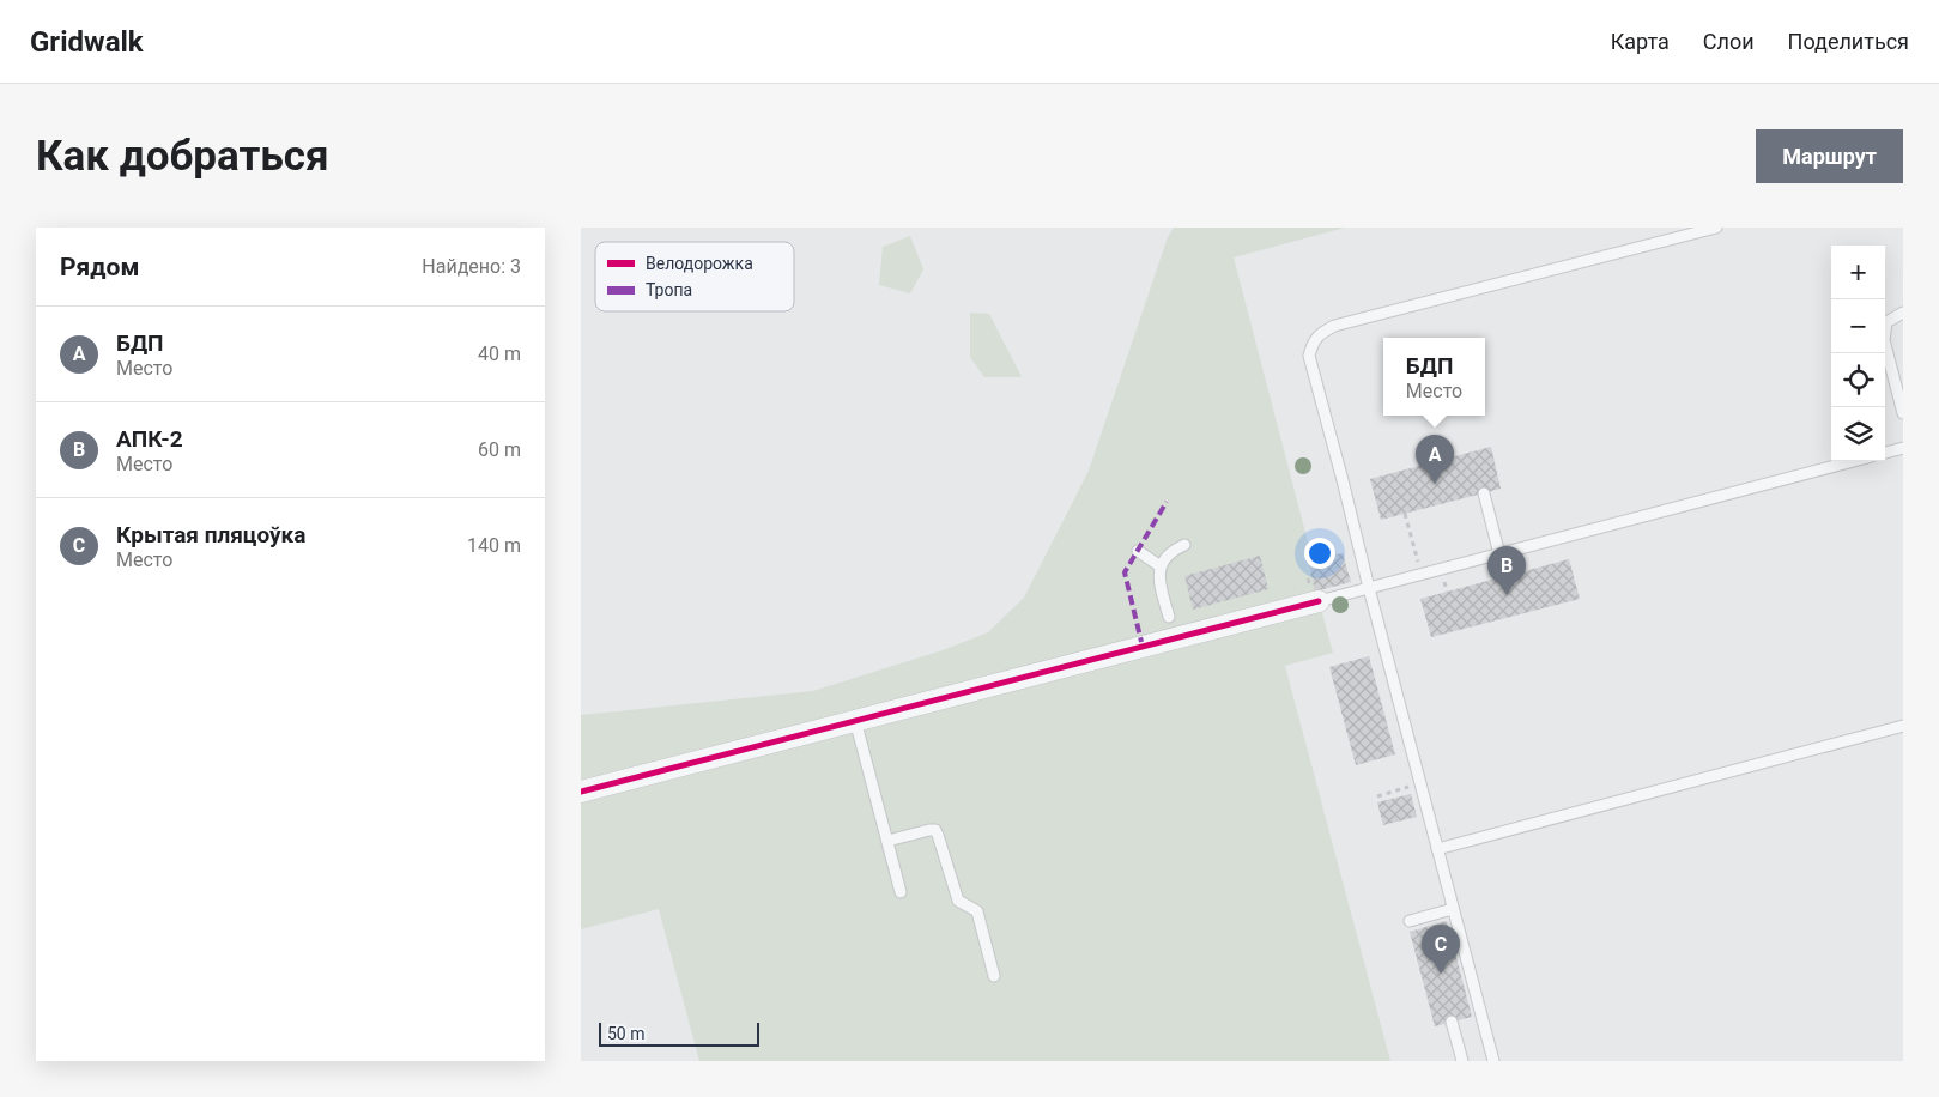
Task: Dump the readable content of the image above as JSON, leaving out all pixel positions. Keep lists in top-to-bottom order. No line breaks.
{"legend":["Велодорожка","Тропа"],"scale_bar":"50 m","page":{"header":"Gridwalk","nav":["Карта","Слои","Поделиться"],"buttons":"Маршрут","title":"Как добраться","heading":["Рядом","Найдено: 3"],"map_buttons":["+","−"],"list":[{"mark":"A","name":"БДП","note":"Место","value":"40 m"},{"mark":"B","name":"АПК-2","note":"Место","value":"60 m"},{"mark":"C","name":"Крытая пляцоўка","note":"Место","value":"140 m"}],"popup":["БДП","Место"],"pins":["A","B","C"],"scale":"50 m"}}
